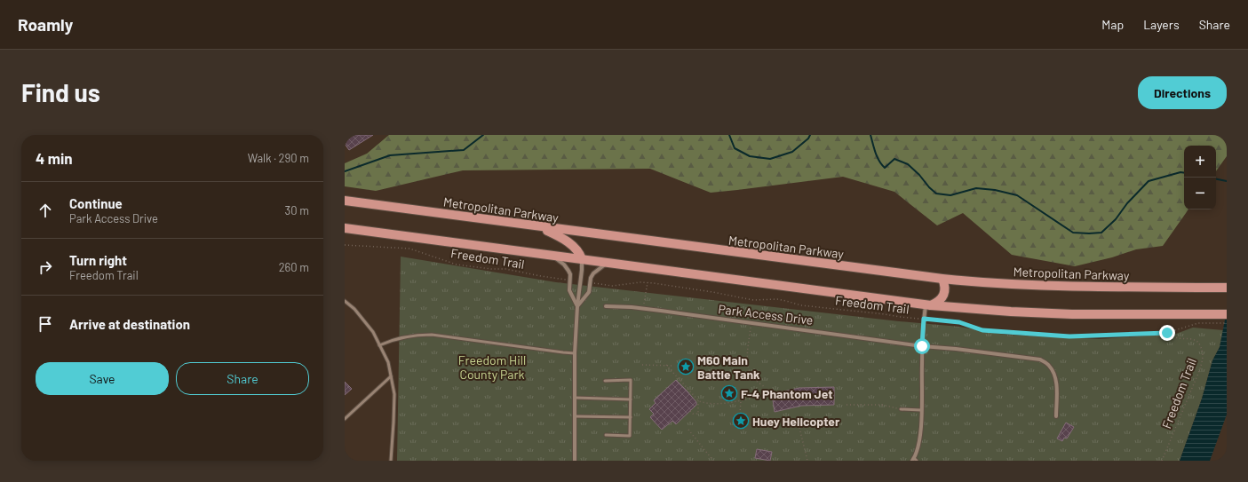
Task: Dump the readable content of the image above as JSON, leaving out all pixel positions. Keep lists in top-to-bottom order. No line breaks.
{"streets":{"main road":["Metropolitan Parkway"],"street":["Park Access Drive"],"path":["Freedom Trail"]},"parks":["Freedom Hill County Park"],"places":{"place":["M60 Main Battle Tank","F-4 Phantom Jet","Huey Helicopter"]},"page":{"header":"Roamly","nav":["Map","Layers","Share"],"buttons":["Directions",["Save","Share"]],"title":"Find us","heading":["4 min","Walk · 290 m"],"map_buttons":["+","−"],"list":[["Continue","Park Access Drive","30 m"],["Turn right","Freedom Trail","260 m"],"Arrive at destination"]}}
